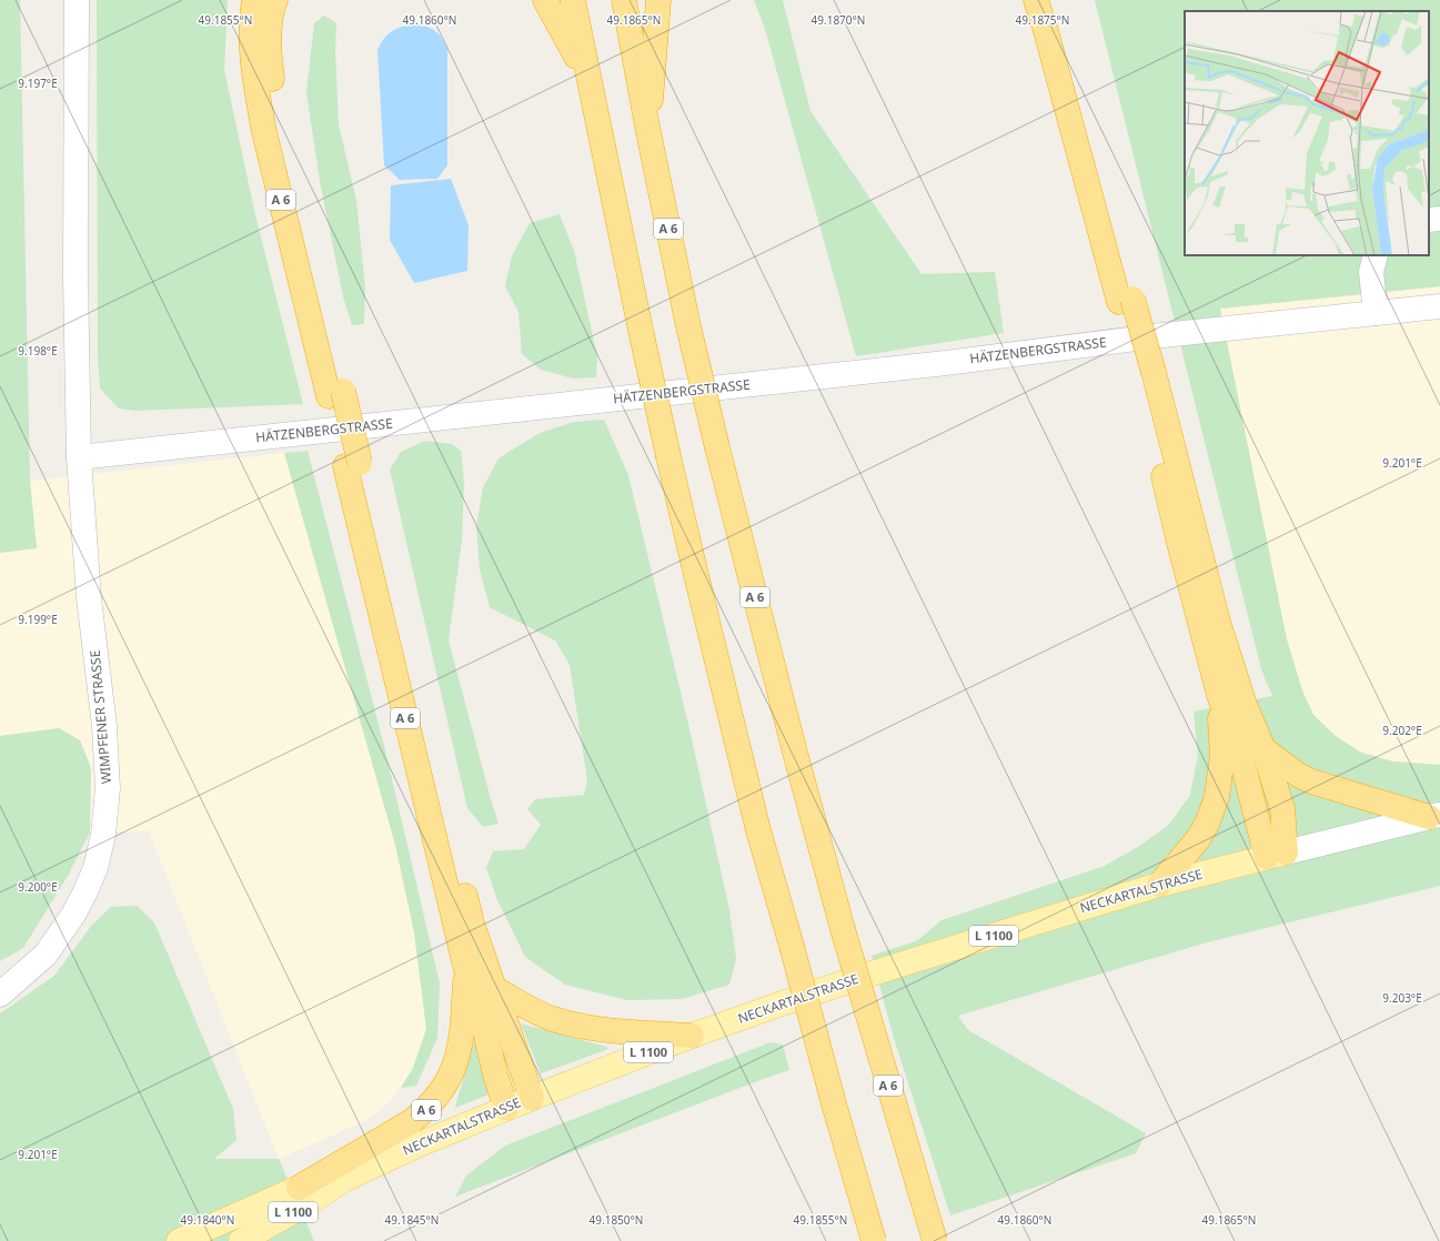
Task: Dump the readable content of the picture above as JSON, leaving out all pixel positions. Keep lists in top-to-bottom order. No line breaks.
{"streets":{"highway":["A 6"],"main road":["NECKARTALSTRASSE","L 1100"],"street":["HÄTZENBERGSTRASSE","WIMPFENER STRASSE"]},"crossings":[["A 6","NECKARTALSTRASSE"],["HÄTZENBERGSTRASSE","WIMPFENER STRASSE"],["NECKARTALSTRASSE","L 1100"]],"coordinates":["49.1855°N","49.1860°N","49.1865°N","49.1870°N","49.1875°N","9.197°E","9.198°E","9.201°E","9.199°E","9.202°E","9.200°E","9.203°E","49.1840°N","49.1845°N","49.1850°N"]}
